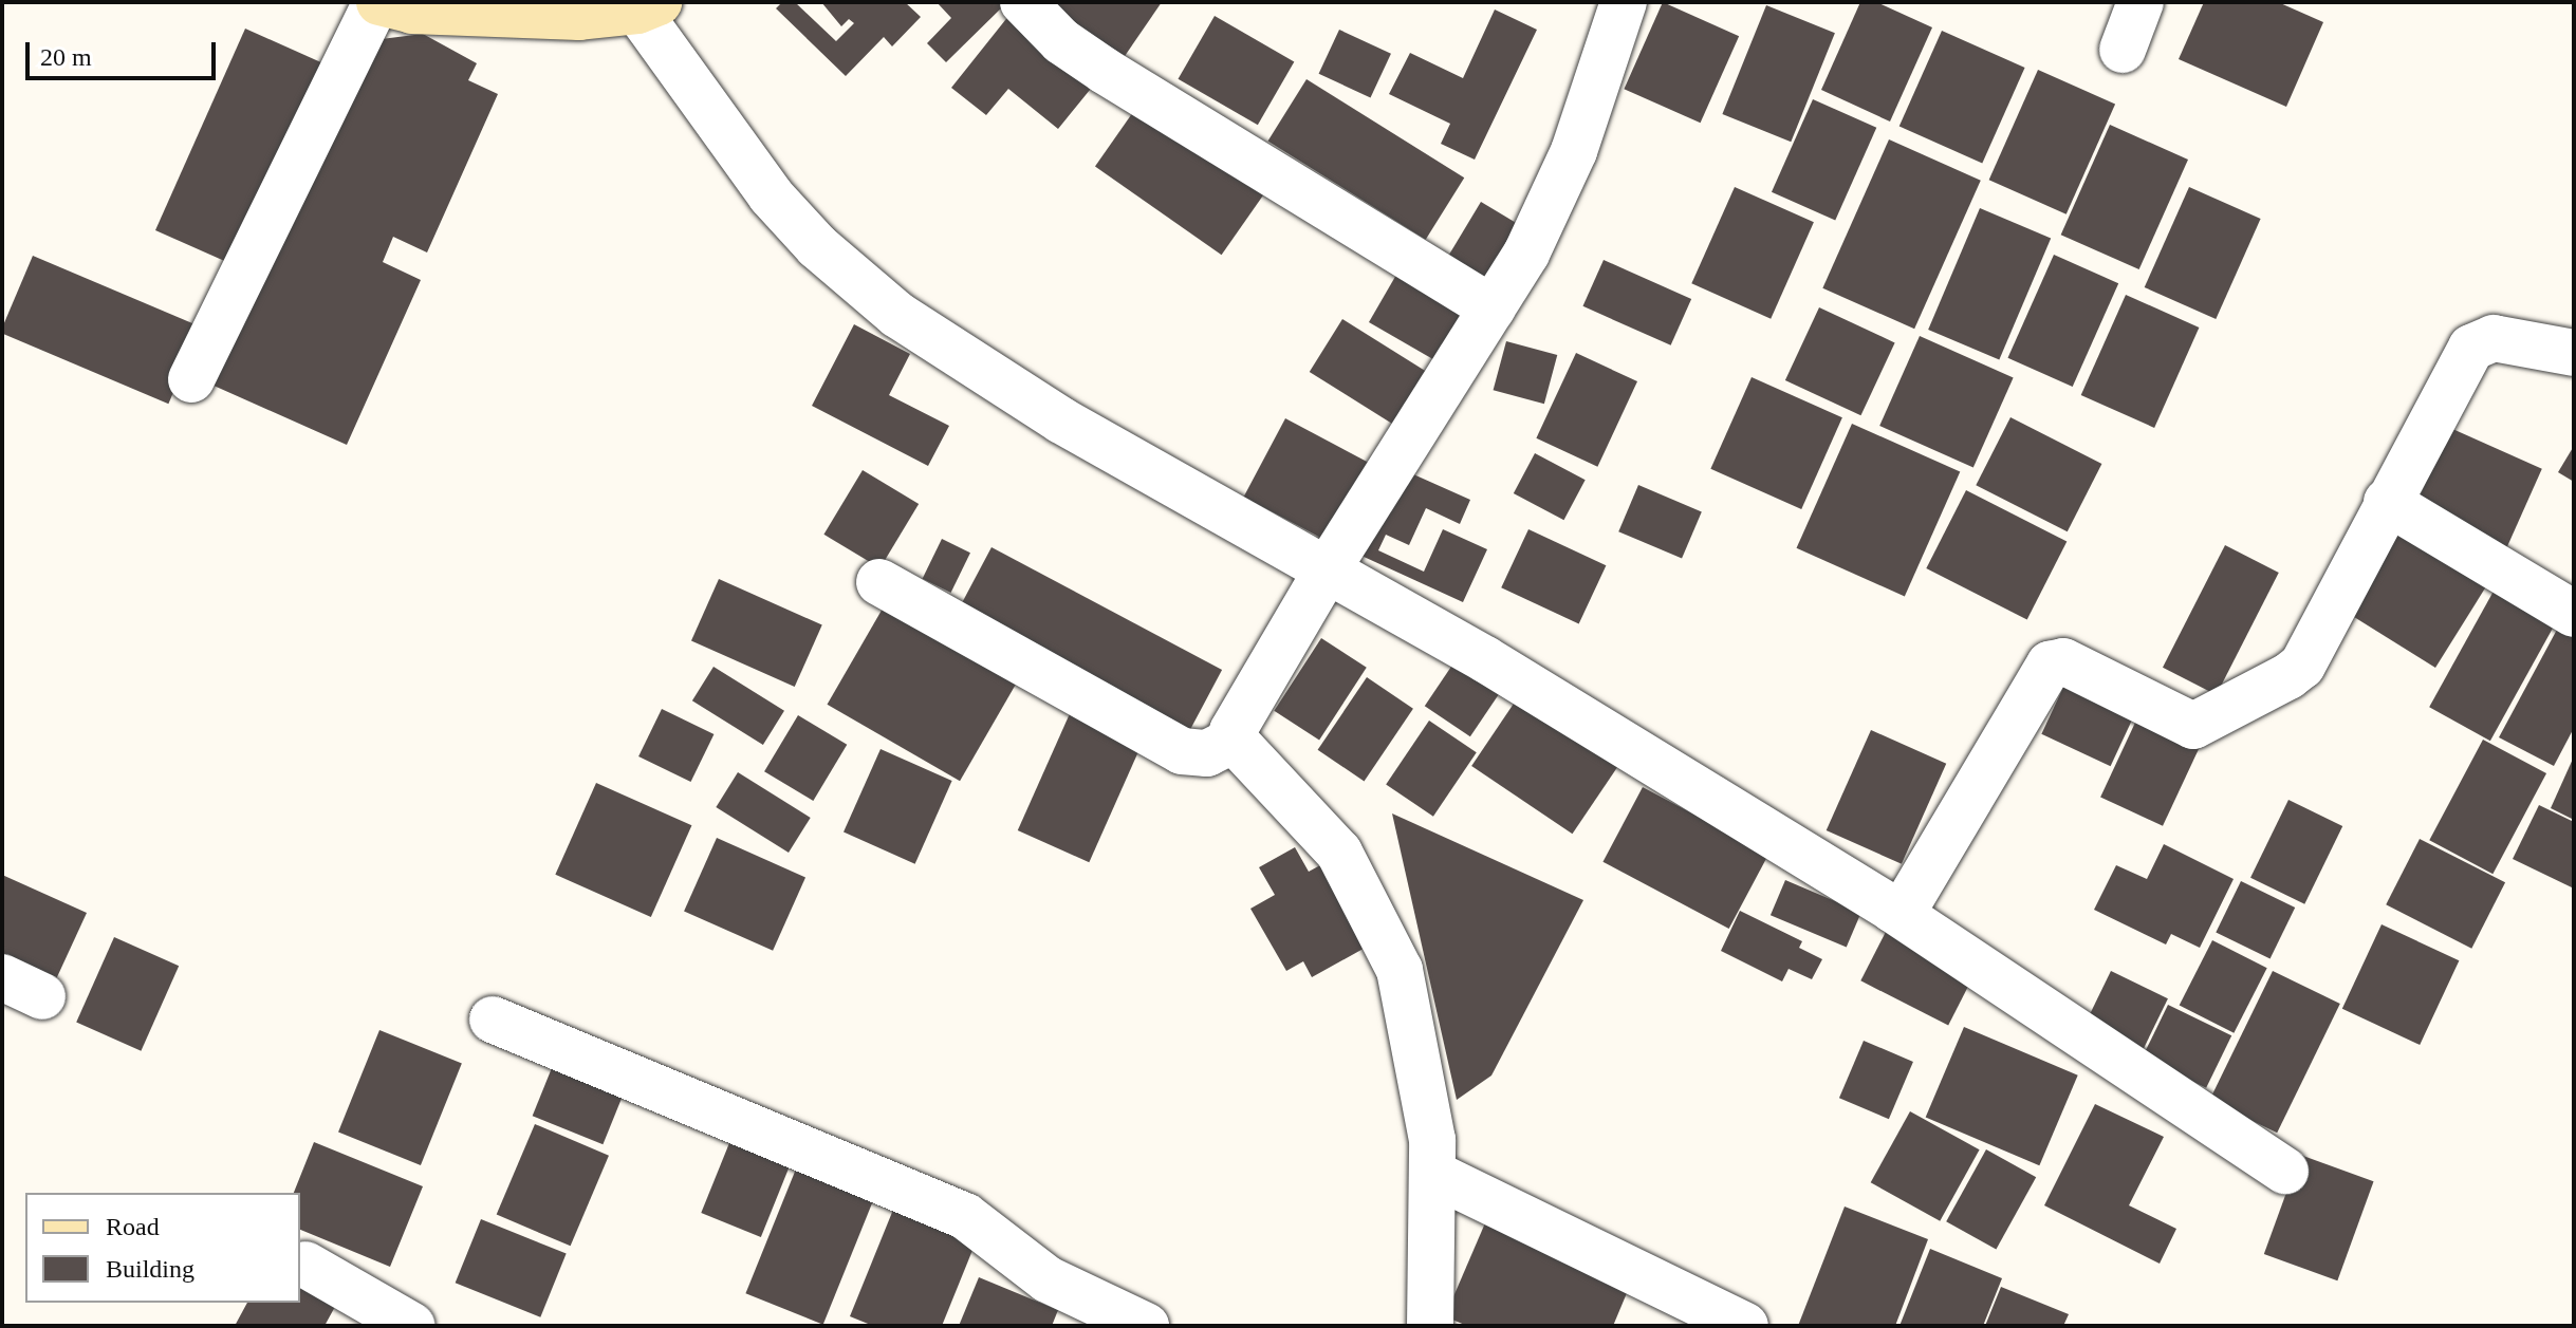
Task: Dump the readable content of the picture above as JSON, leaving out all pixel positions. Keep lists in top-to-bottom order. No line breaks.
{"legend":["Road","Building"],"scale_bar":"20 m"}
